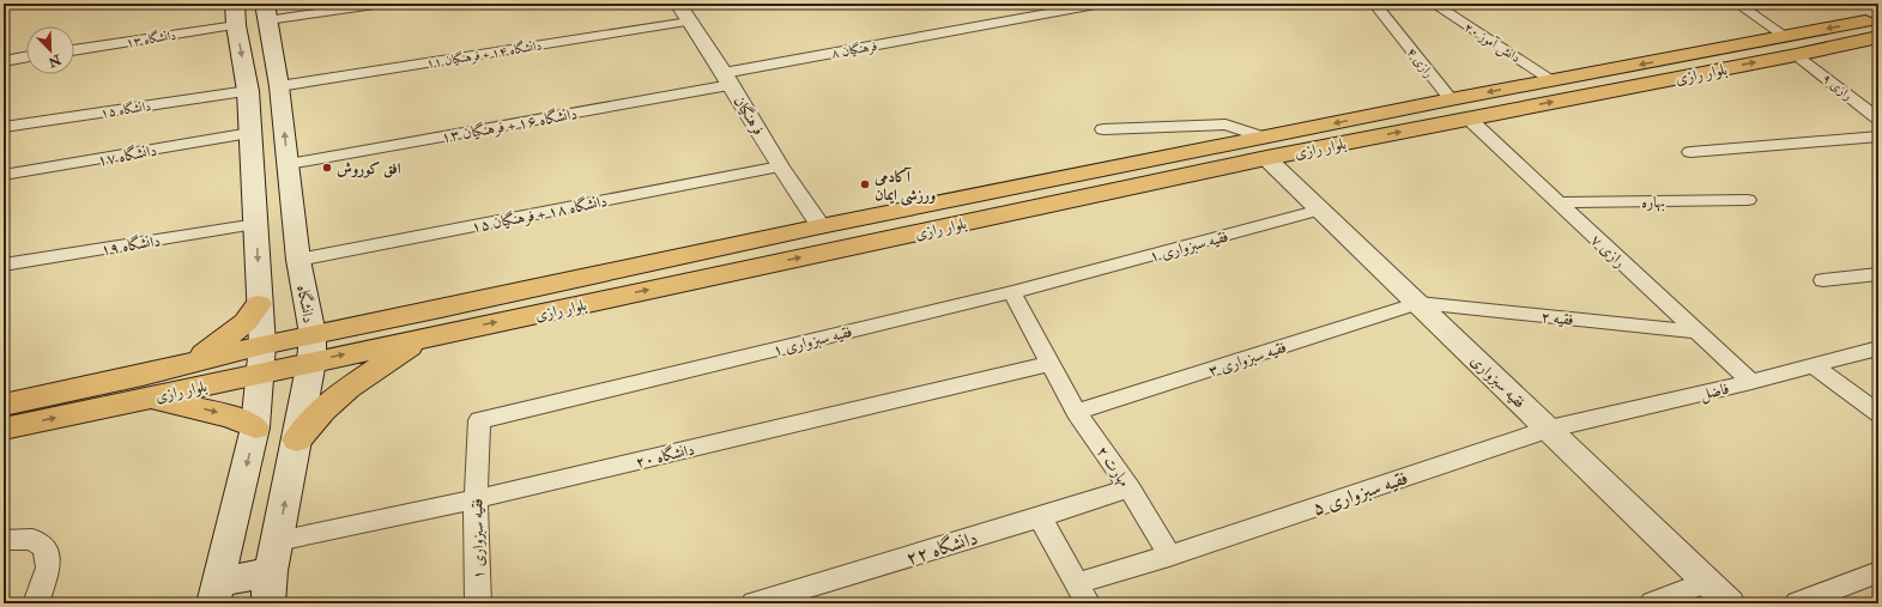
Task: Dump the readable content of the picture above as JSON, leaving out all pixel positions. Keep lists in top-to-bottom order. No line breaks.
{"streets":{"main road":["بلوار رازی","دانشگاه"],"street":["دانشگاه ۱۳","دانش آموز ۲۰","فرهنگیان ۸","دانشگاه ۱۴ + فرهنگیان ۱۱","رازی ۴","رازی ۹","دانشگاه ۱۵","فرهنگیان","دانشگاه ۱۶ + فرهنگیان ۱۳","دانشگاه ۱۷","بهاره","دانشگاه ۱۸ + فرهنگیان ۱۵","دانشگاه ۱۹","فقیه سبزواری ۱","رازی ۷","فقیه ۲","فقیه سبزواری ۳","فقیه سبزواری","فاضل","دانشگاه ۲۰","مهارت ۲","فقیه سبزواری ۵","دانشگاه ۲۲"]},"crossings":[["دانش آموز ۲۰","بلوار رازی"],["فرهنگیان ۸","فرهنگیان"],["فرهنگیان ۸","دانشگاه ۱۶ + فرهنگیان ۱۳"],["دانشگاه ۱۴ + فرهنگیان ۱۱","فرهنگیان"],["دانشگاه ۱۴ + فرهنگیان ۱۱","دانشگاه"],["رازی ۴","بلوار رازی"],["بلوار رازی","رازی ۹"],["بلوار رازی","فرهنگیان"],["بلوار رازی","رازی ۷"],["بلوار رازی","دانشگاه"],["بلوار رازی","فقیه سبزواری"],["فرهنگیان","دانشگاه ۱۶ + فرهنگیان ۱۳"],["فرهنگیان","دانشگاه ۱۸ + فرهنگیان ۱۵"],["دانشگاه ۱۶ + فرهنگیان ۱۳","دانشگاه"],["بهاره","رازی ۷"],["دانشگاه ۱۸ + فرهنگیان ۱۵","دانشگاه"],["فقیه سبزواری ۱","فقیه سبزواری"],["فقیه سبزواری ۱","دانشگاه ۲۰"],["فقیه سبزواری ۱","مهارت ۲"],["رازی ۷","فقیه ۲"],["رازی ۷","فاضل"],["دانشگاه","دانشگاه ۲۰"],["فقیه ۲","فقیه سبزواری ۳"],["فقیه ۲","فقیه سبزواری"],["فقیه سبزواری ۳","فقیه سبزواری"],["فقیه سبزواری ۳","مهارت ۲"],["فقیه سبزواری","فاضل"],["فقیه سبزواری","فقیه سبزواری ۵"],["فاضل","فقیه سبزواری ۵"],["دانشگاه ۲۰","مهارت ۲"],["مهارت ۲","فقیه سبزواری ۵"],["مهارت ۲","دانشگاه ۲۲"]],"places":["افق کوروش","آکادمی ورزشی ایمان"],"north":"bottom right"}
